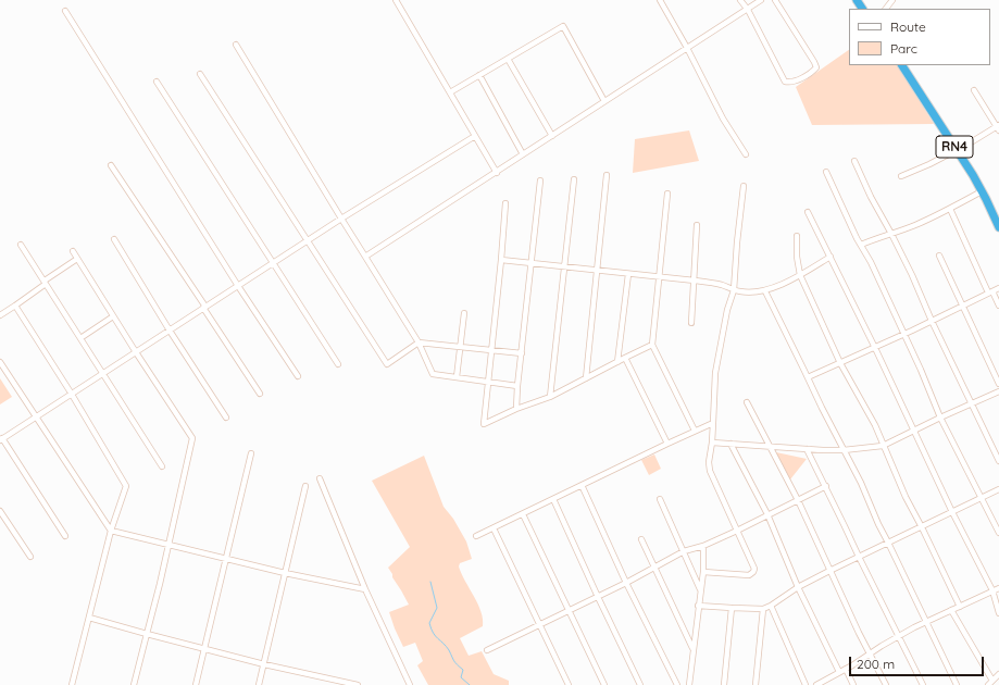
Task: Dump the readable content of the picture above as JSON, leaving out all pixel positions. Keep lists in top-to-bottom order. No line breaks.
{"streets":{"highway":["RN4"]},"legend":["Route","Parc"],"scale_bar":"200 m"}
